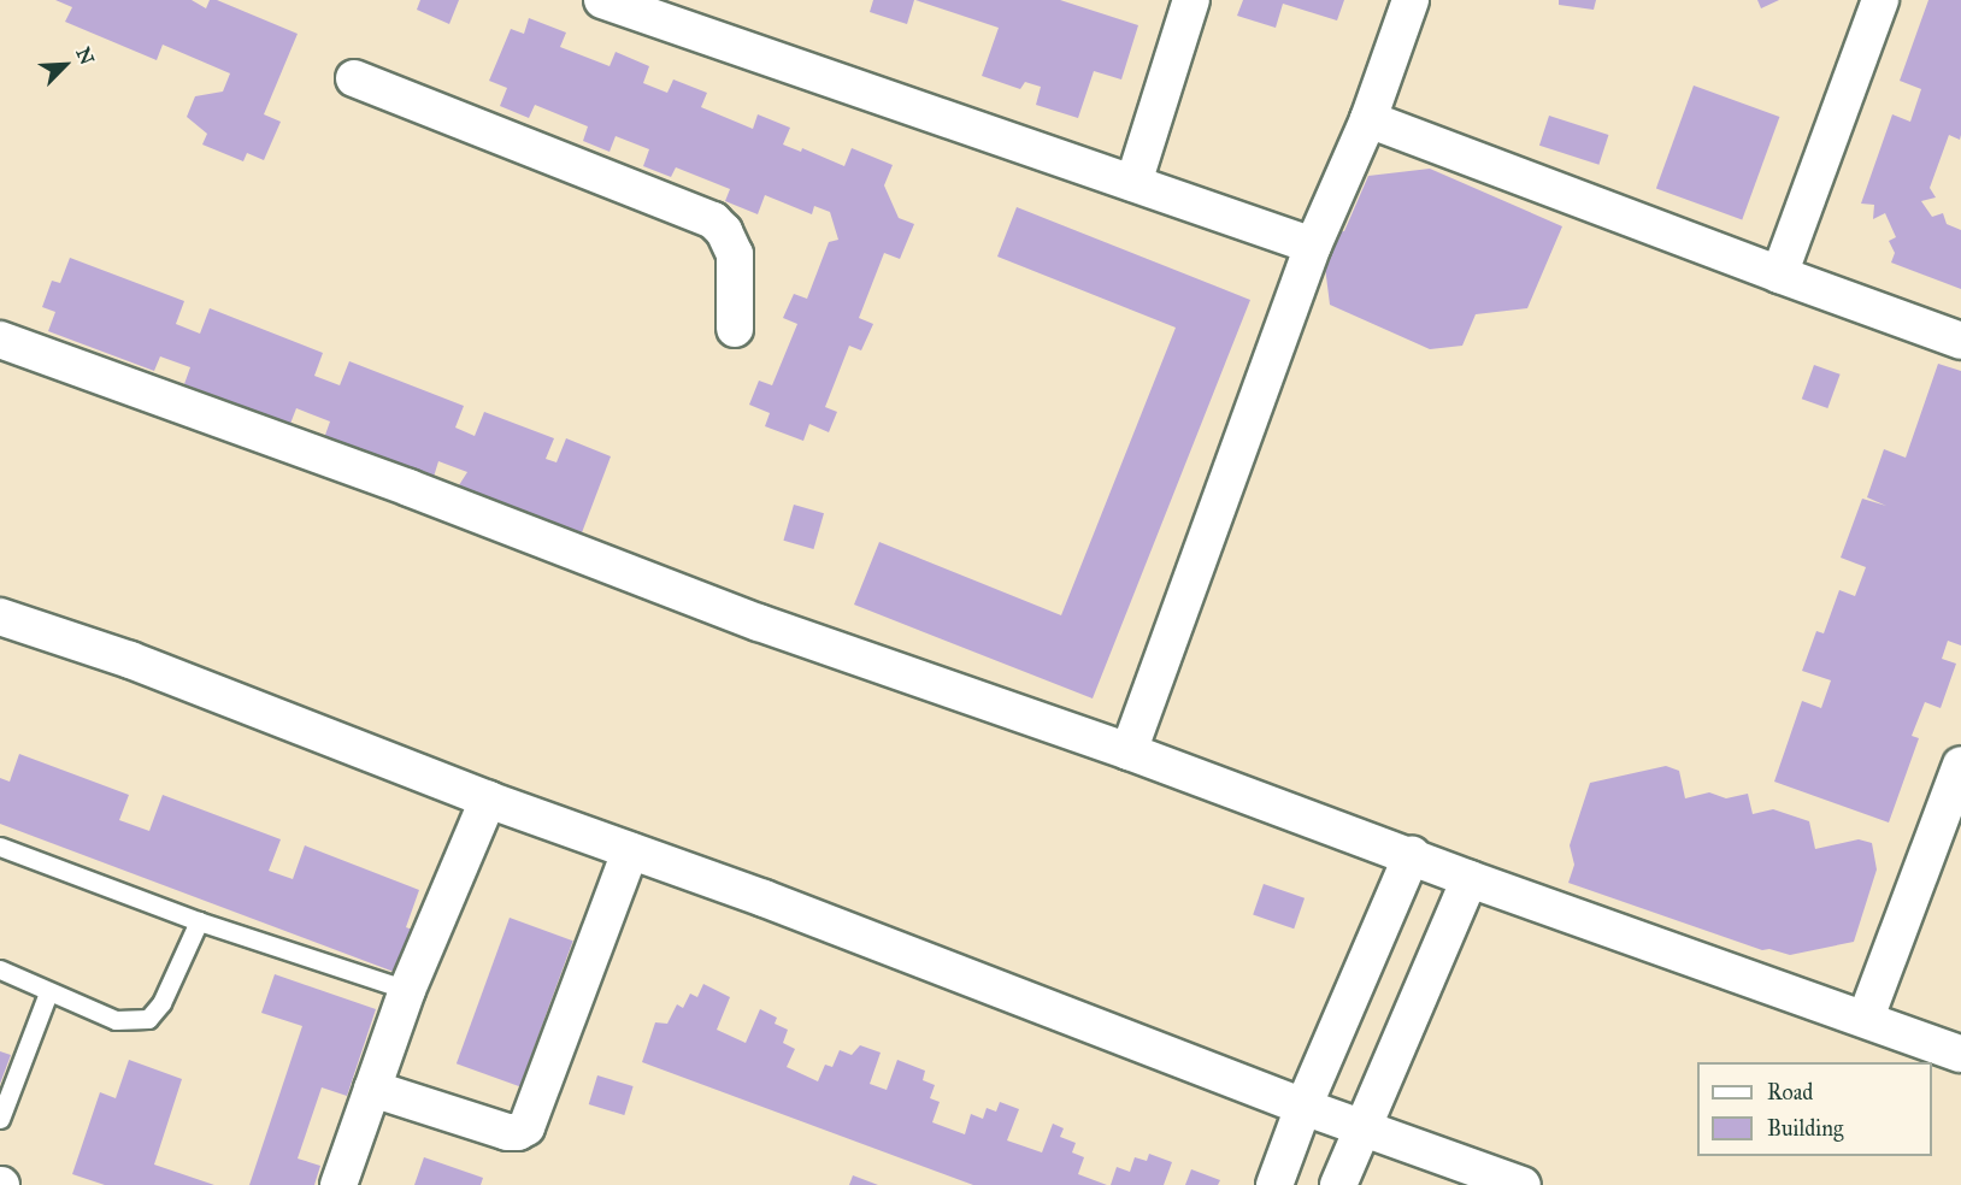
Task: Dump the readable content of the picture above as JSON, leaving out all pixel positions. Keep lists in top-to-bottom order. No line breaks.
{"legend":["Road","Building"],"north":"top right"}
